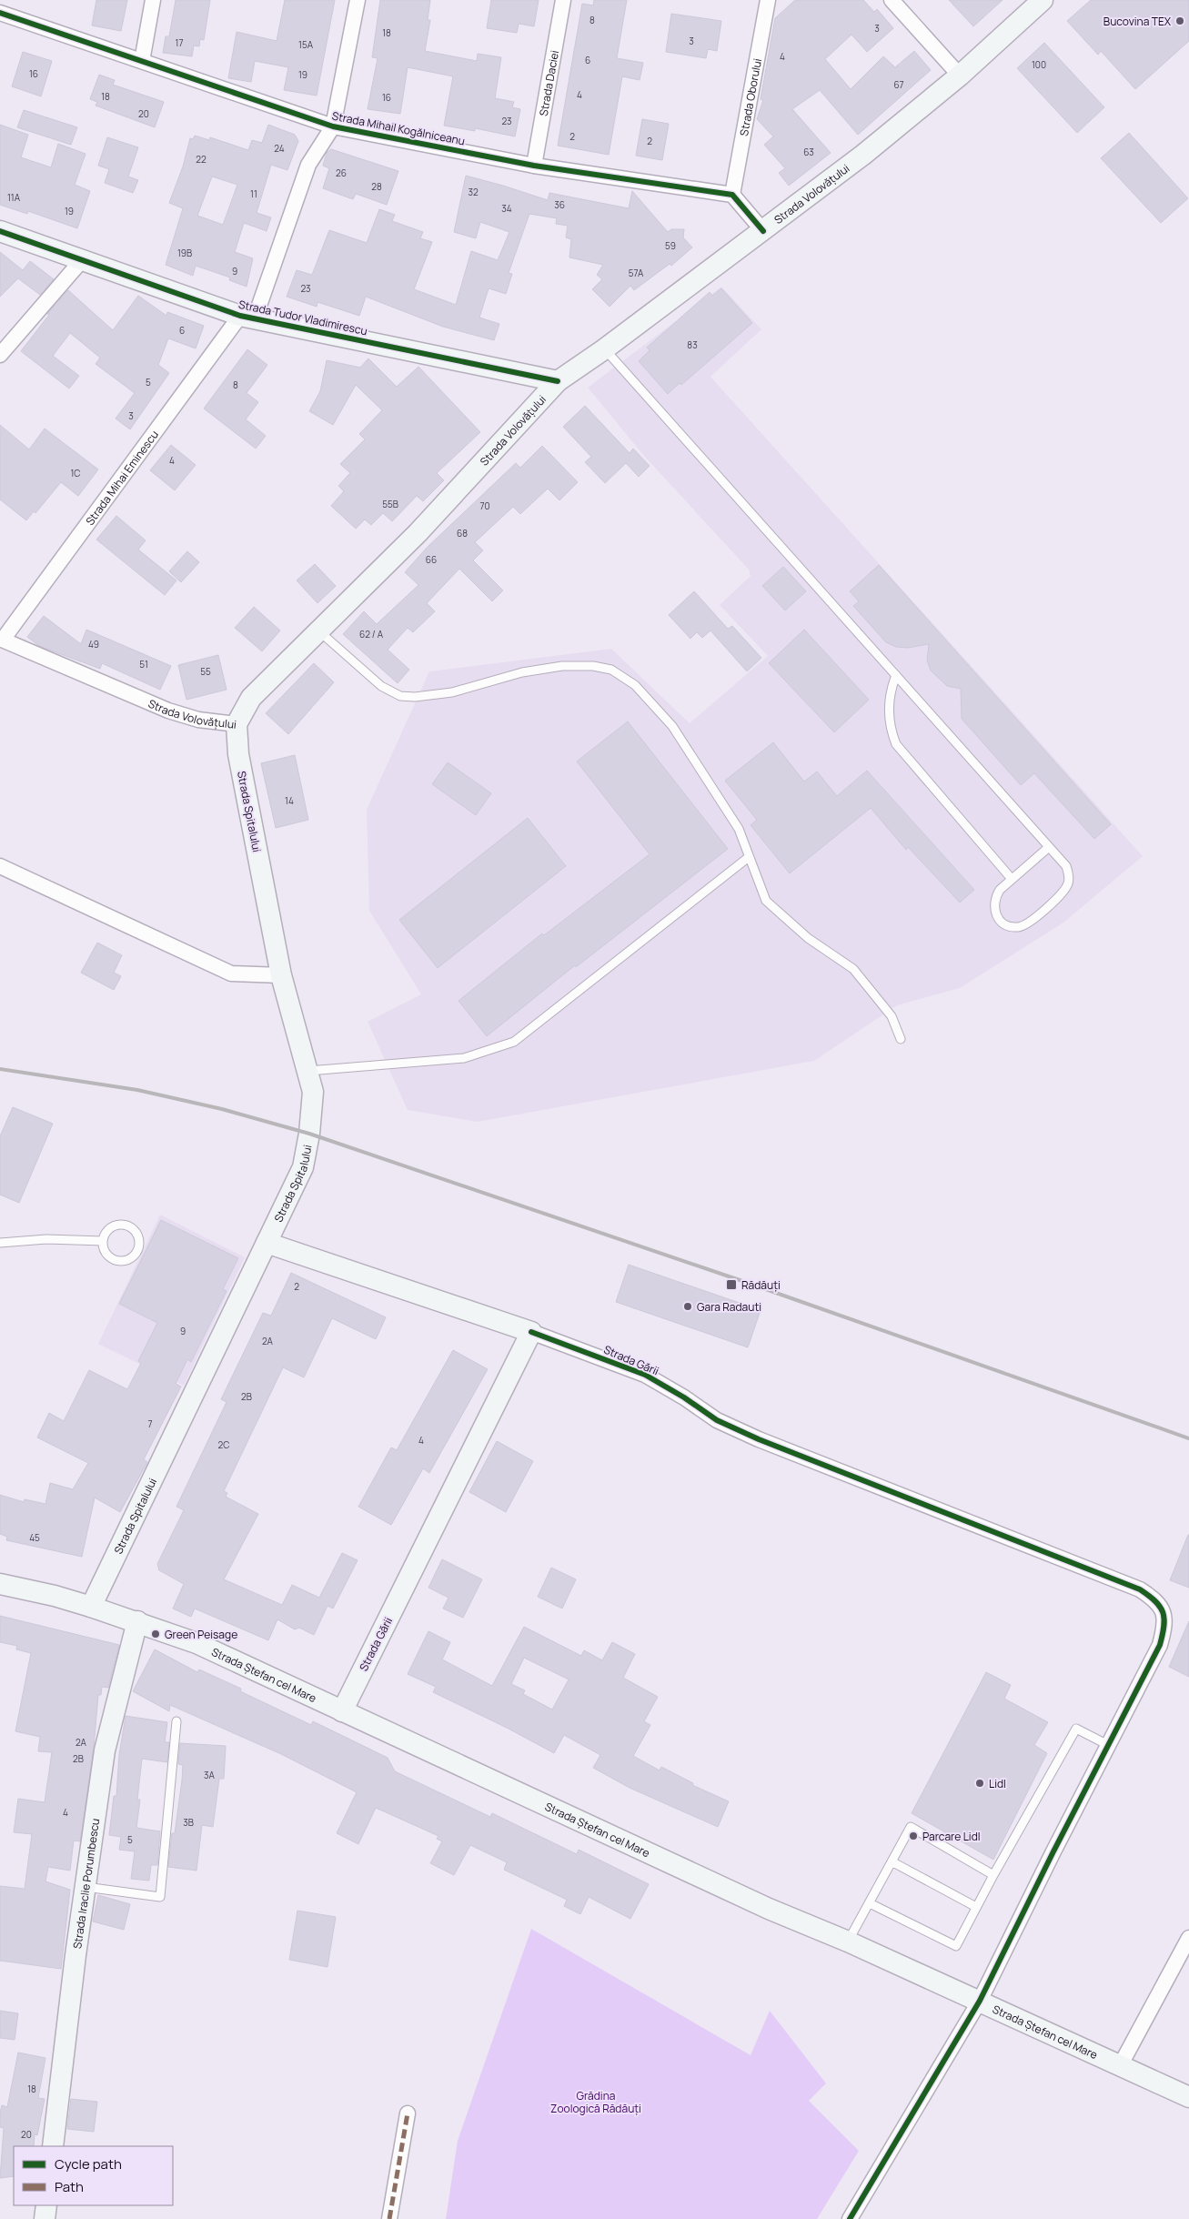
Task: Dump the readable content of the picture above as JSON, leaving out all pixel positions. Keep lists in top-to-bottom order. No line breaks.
{"streets":{"main road":["Strada Volovățului","Strada Tudor Vladimirescu","Strada Spitalului","Strada Gării","Strada Ștefan cel Mare","Strada Iraclie Porumbescu"],"street":["Strada Daciei","Strada Oborului","Strada Mihail Kogălniceanu","Strada Mihai Eminescu"]},"crossings":[["Strada Daciei","Strada Mihail Kogălniceanu"],["Strada Oborului","Strada Mihail Kogălniceanu"],["Strada Mihail Kogălniceanu","Strada Mihai Eminescu"],["Strada Volovățului","Strada Tudor Vladimirescu"],["Strada Volovățului","Strada Mihai Eminescu"],["Strada Volovățului","Strada Spitalului"],["Strada Tudor Vladimirescu","Strada Mihai Eminescu"],["Strada Spitalului","Strada Gării"],["Strada Spitalului","Strada Ștefan cel Mare"],["Strada Gării","Strada Ștefan cel Mare"],["Strada Ștefan cel Mare","Strada Iraclie Porumbescu"]],"parks":["Grădina Zoologică Rădăuți"],"places":{"other":["Bucovina TEX","Gara Radauti","Green Peisage","Lidl","Parcare Lidl"],"transit":["Rădăuți"]},"house_numbers":["8","3","18","3","17","15A","4","6","100","16","19","67","4","18","16","20","23","2","2","24","63","22","26","28","32","11","11A","36","34","19","59","19B","9","57A","23","6","83","5","8","3","4","1C","55B","70","68","66","62 / A","49","51","55","14","2","9","2A","2B","7","4","2C","45","2A","2B","3A","4","3B","5","18","20"],"legend":["Cycle path","Path"]}
